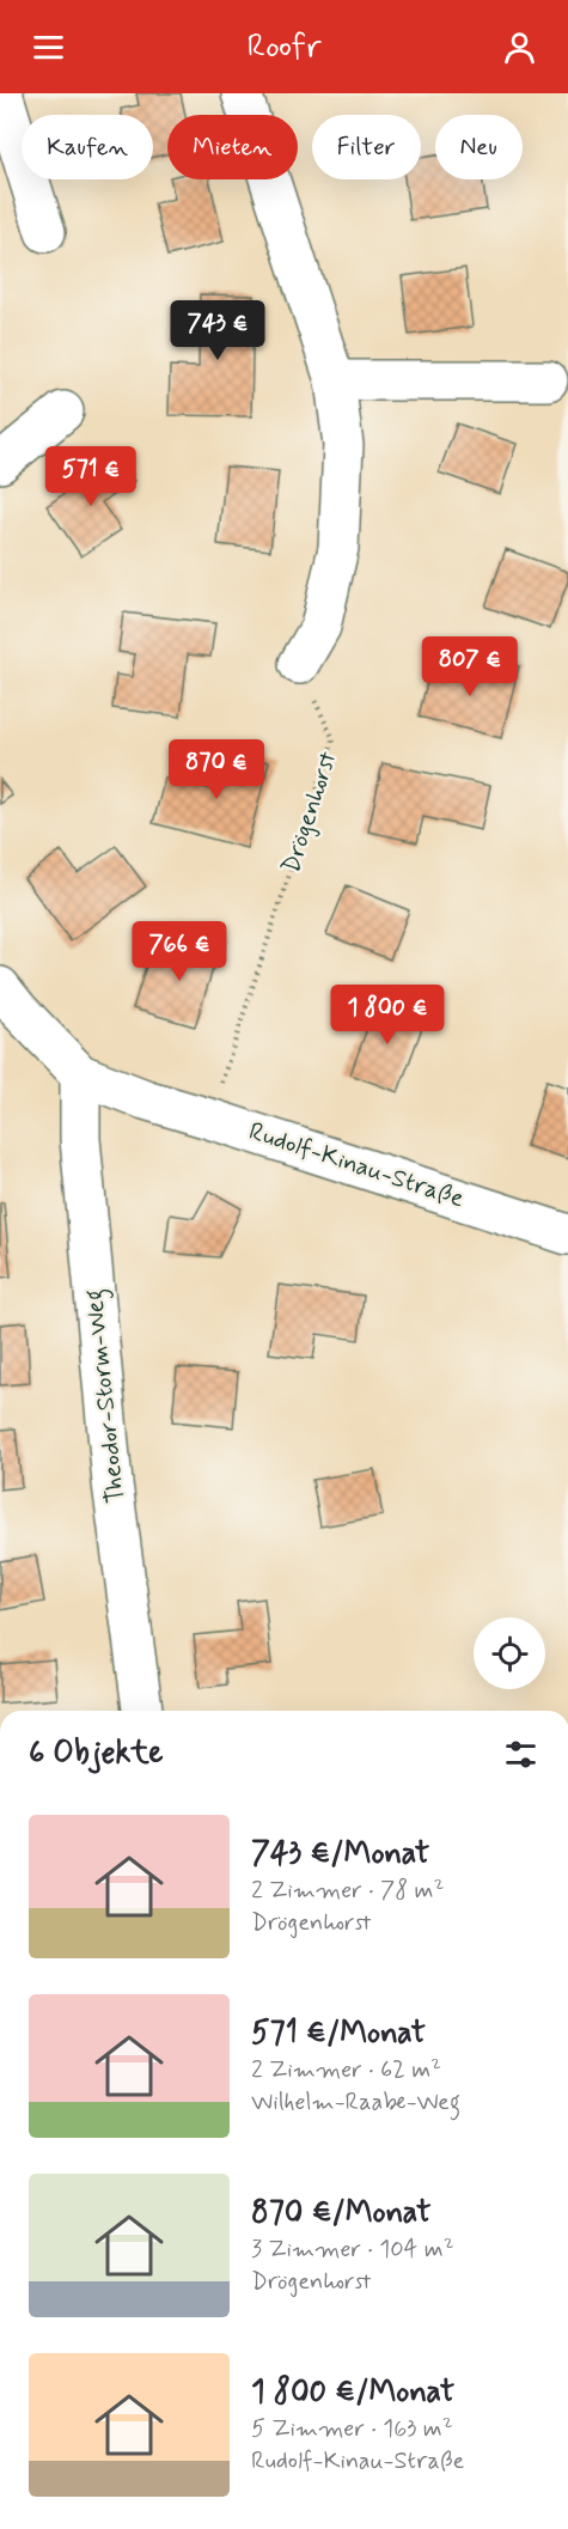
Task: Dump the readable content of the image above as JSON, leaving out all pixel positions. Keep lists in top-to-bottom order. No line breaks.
{"streets":{"street":["Rudolf-Kinau-Straße","Theodor-Storm-Weg"],"path":["Drögenhorst"]},"crossings":[["Drögenhorst","Rudolf-Kinau-Straße"],["Rudolf-Kinau-Straße","Theodor-Storm-Weg"]],"page":{"header":"Roofr","chip":["Kaufen","Mieten","Filter","Neu"],"price":["743 €","571 €","807 €","870 €","766 €","1 800 €"],"heading":"6 Objekte","list":[{"name":"743 €/Monat","note":"2 Zimmer · 78 m² · Drögenhorst"},{"name":"571 €/Monat","note":"2 Zimmer · 62 m² · Wilhelm-Raabe-Weg"},{"name":"870 €/Monat","note":"3 Zimmer · 104 m² · Drögenhorst"},{"name":"1 800 €/Monat","note":"5 Zimmer · 163 m² · Rudolf-Kinau-Straße"}]}}
